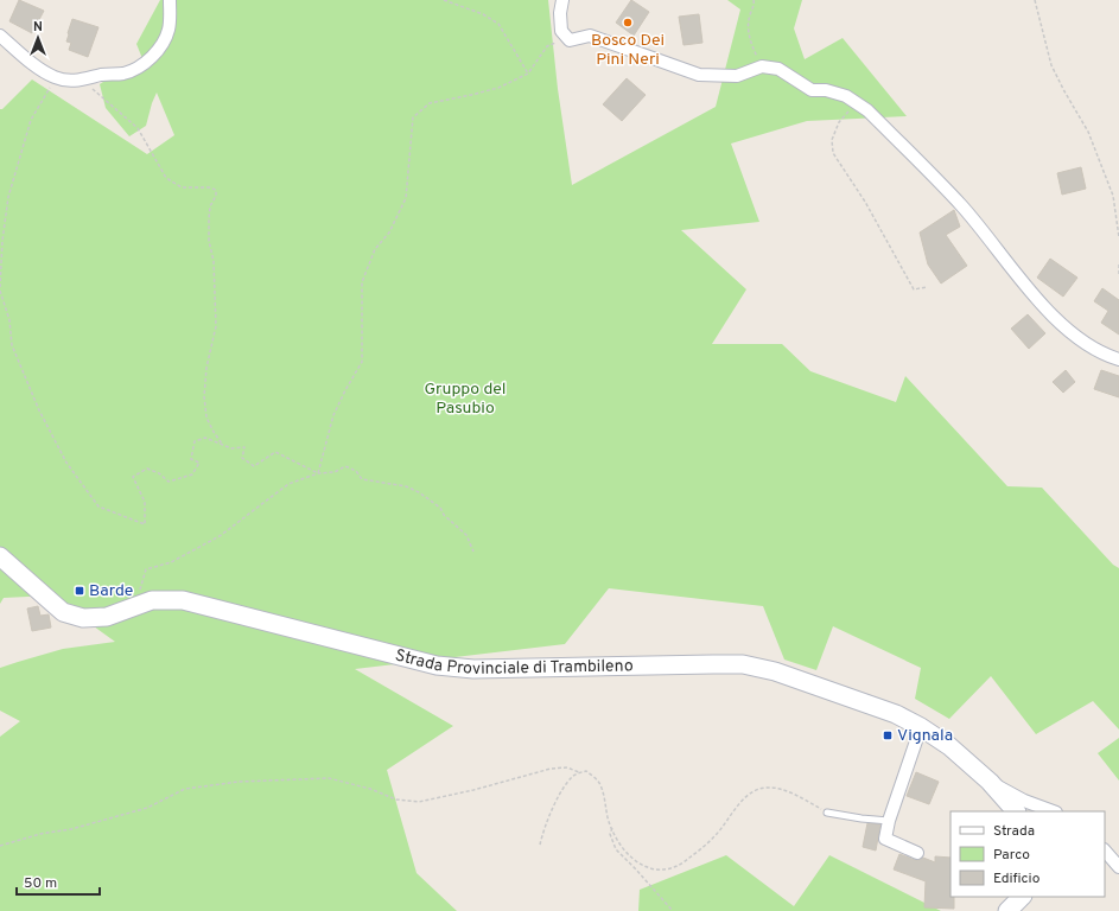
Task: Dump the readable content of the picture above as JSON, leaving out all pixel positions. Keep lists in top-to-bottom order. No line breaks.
{"streets":{"street":["Strada Provinciale di Trambileno"]},"parks":["Gruppo del Pasubio"],"places":{"other":["Bosco Dei Pini Neri"],"transit":["Barde","Vignala"]},"legend":["Strada","Parco","Edificio"],"scale_bar":"50 m","north":"top"}
